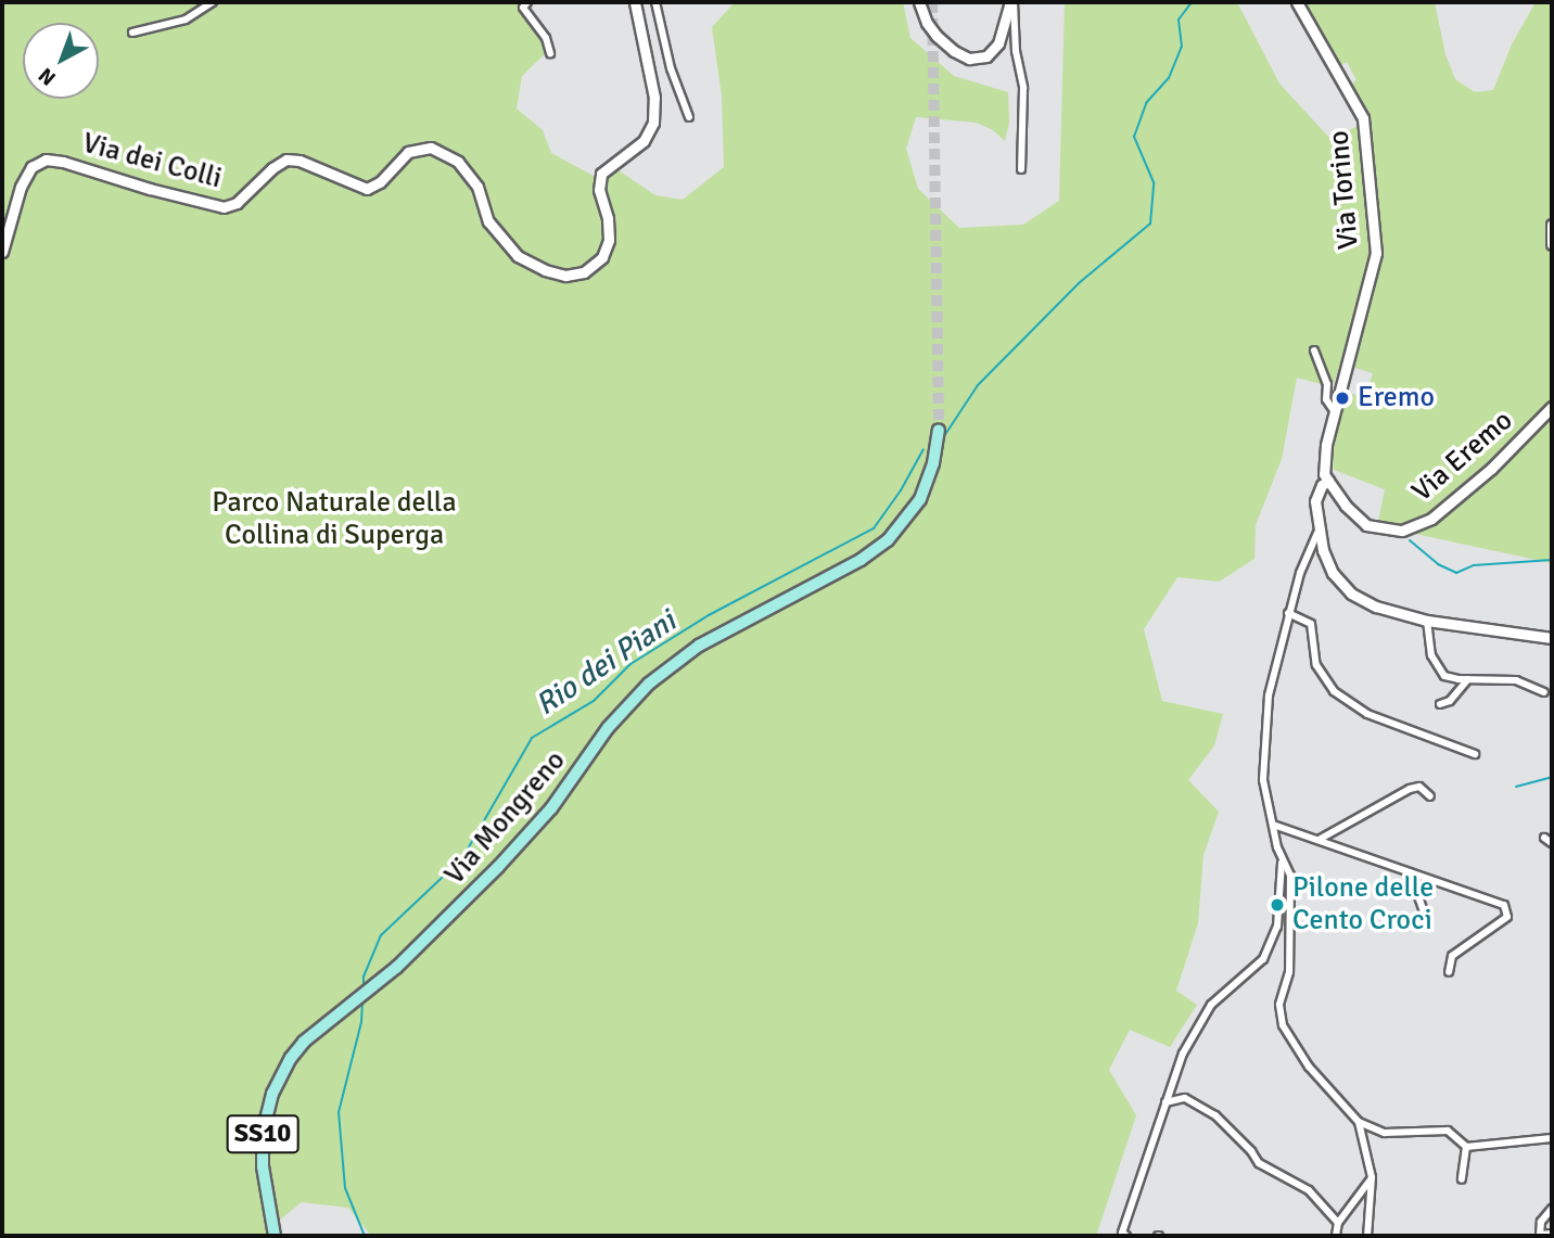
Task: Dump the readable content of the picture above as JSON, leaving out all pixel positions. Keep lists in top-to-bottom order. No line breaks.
{"streets":{"main road":["Via Mongreno","SS10"],"street":["Via dei Colli","Via Torino","Via Eremo"]},"crossings":[["Via Torino","Via Eremo"]],"water":["Rio dei Piani"],"parks":["Parco Naturale della Collina di Superga"],"places":["Eremo","Pilone delle Cento Croci"],"north":"bottom left"}
